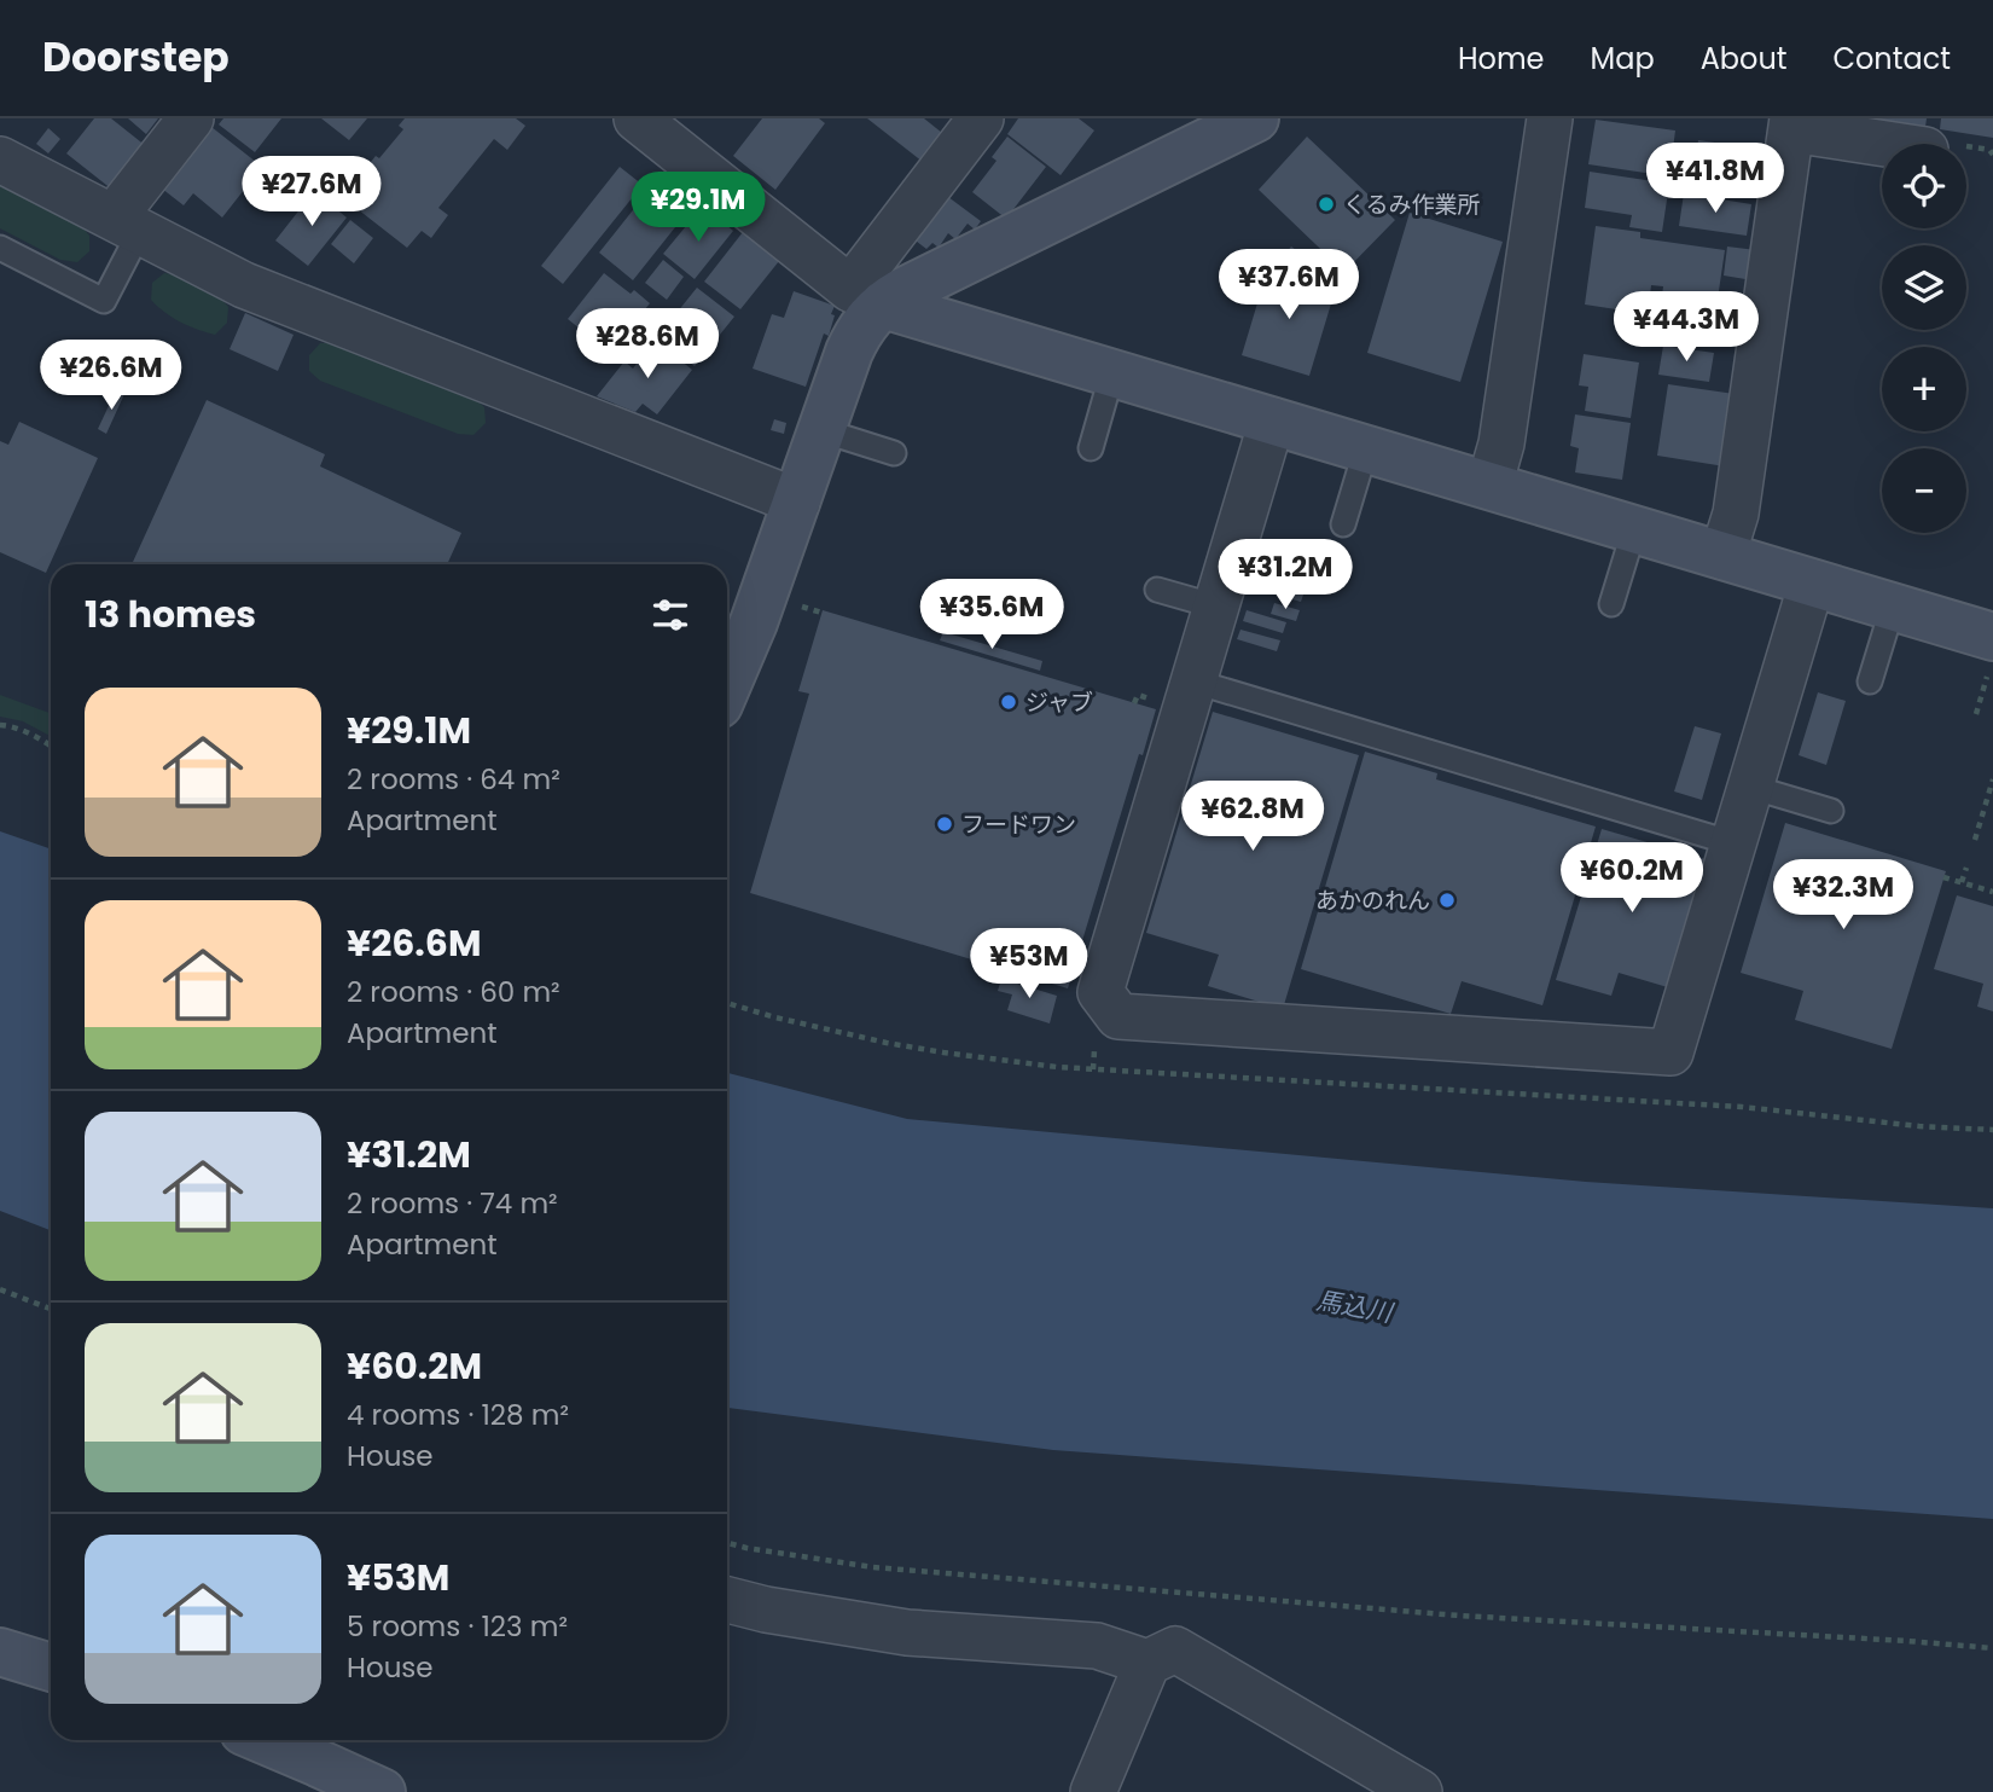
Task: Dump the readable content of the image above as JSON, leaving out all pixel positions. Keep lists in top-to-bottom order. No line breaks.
{"water":["馬込川"],"places":["くるみ作業所","ジャブ","フードワン","あかのれん"],"page":{"header":"Doorstep","nav":["Home","Map","About","Contact"],"price":["¥41.8M","¥27.6M","¥29.1M","¥37.6M","¥44.3M","¥28.6M","¥26.6M","¥31.2M","¥35.6M","¥62.8M","¥60.2M","¥32.3M","¥53M"],"map_buttons":["+","−"],"heading":"13 homes","list":[{"name":"¥29.1M","note":"2 rooms · 64 m² · Apartment"},{"name":"¥26.6M","note":"2 rooms · 60 m² · Apartment"},{"name":"¥31.2M","note":"2 rooms · 74 m² · Apartment"},{"name":"¥60.2M","note":"4 rooms · 128 m² · House"},{"name":"¥53M","note":"5 rooms · 123 m² · House"}]}}
